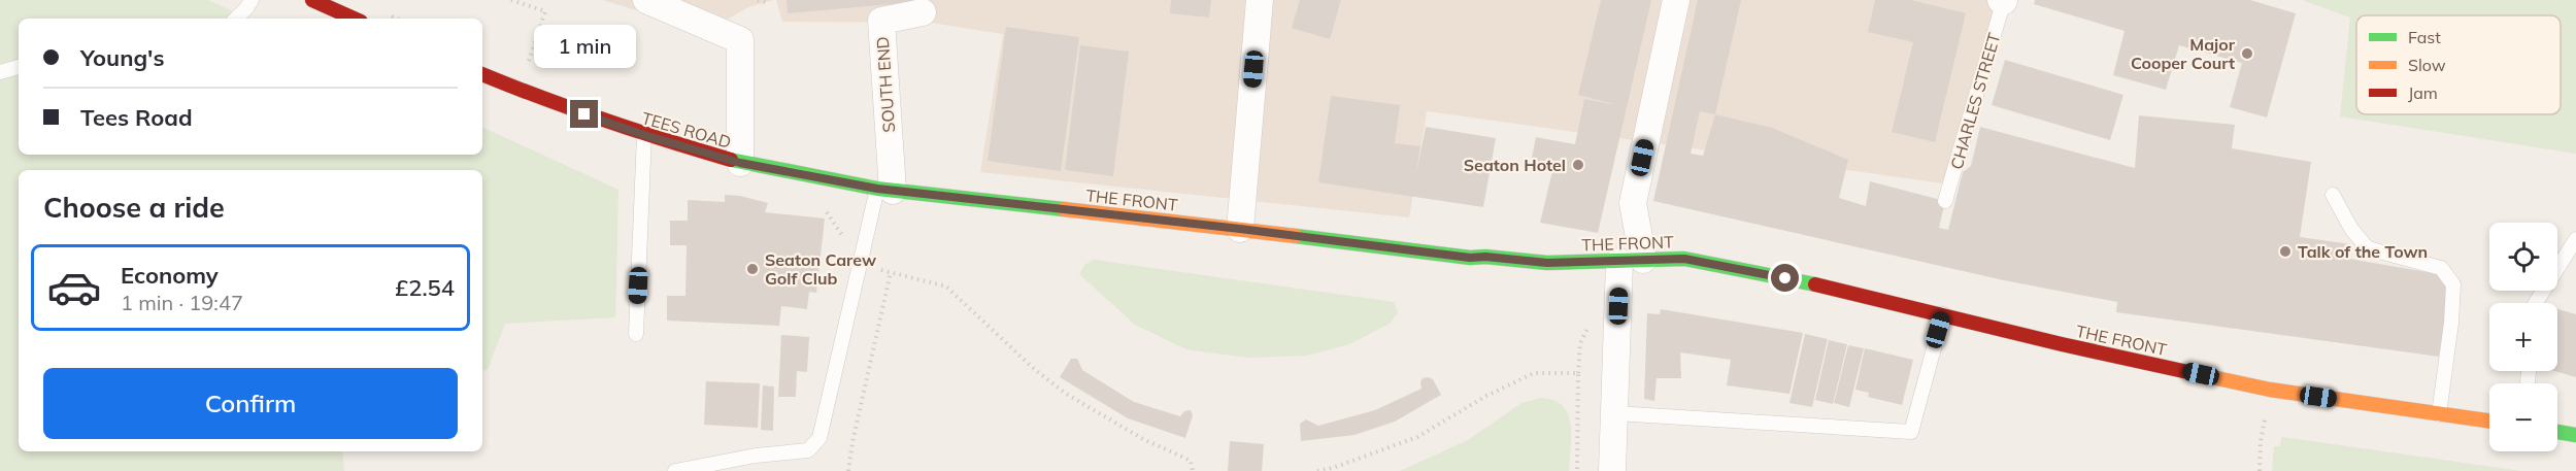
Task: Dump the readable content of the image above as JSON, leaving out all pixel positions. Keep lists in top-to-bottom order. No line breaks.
{"streets":{"main road":["TEES ROAD","THE FRONT"],"street":["SOUTH END"],"lane":["CHARLES STREET"]},"crossings":[["SOUTH END","TEES ROAD"],["SOUTH END","THE FRONT"],["TEES ROAD","THE FRONT"]],"places":["Major Cooper Court","Seaton Hotel","Talk of the Town","Seaton Carew Golf Club"],"legend":["Fast","Slow","Jam"],"page":{"banner":["Young's","Tees Road"],"bubble":"1 min","heading":"Choose a ride","map_buttons":["+","−"],"list":[{"name":"Economy","note":"1 min · 19:47","value":"£2.54"}],"buttons":"Confirm"}}
